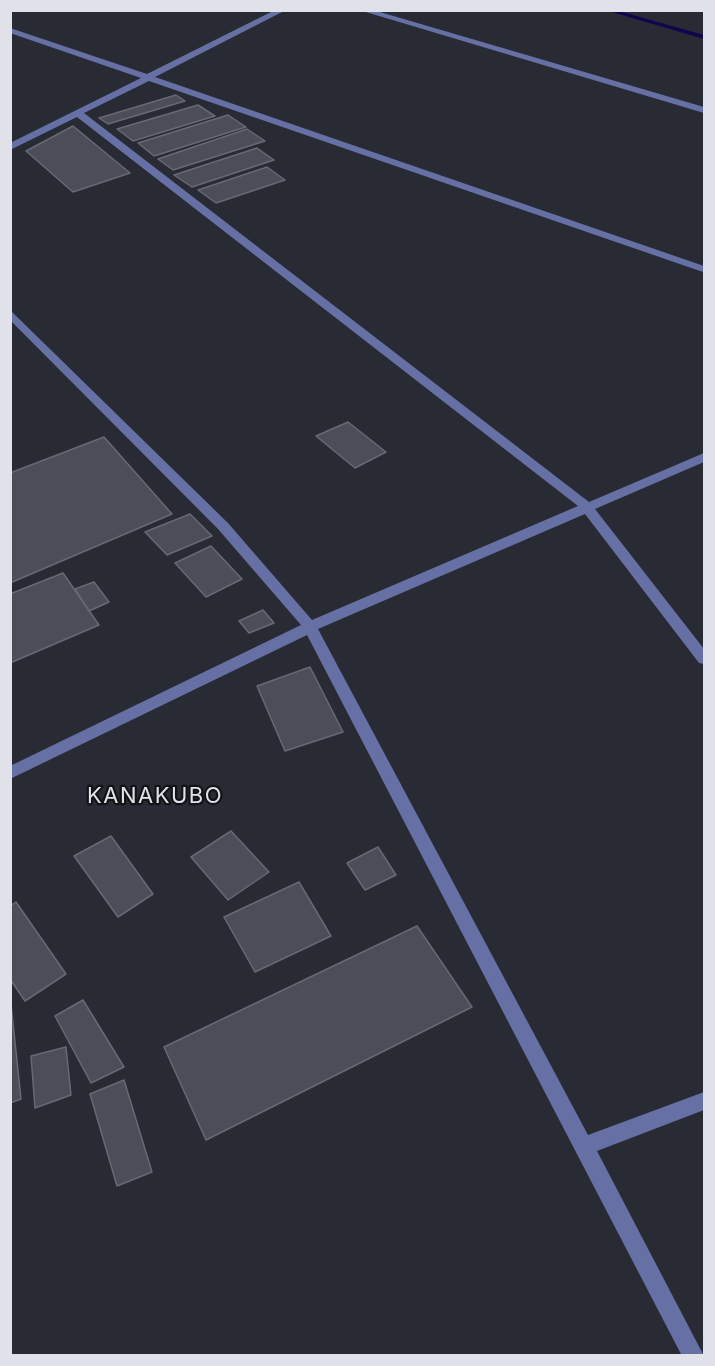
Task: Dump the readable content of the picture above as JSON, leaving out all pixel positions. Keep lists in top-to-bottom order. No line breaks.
{"districts":["KANAKUBO"]}
